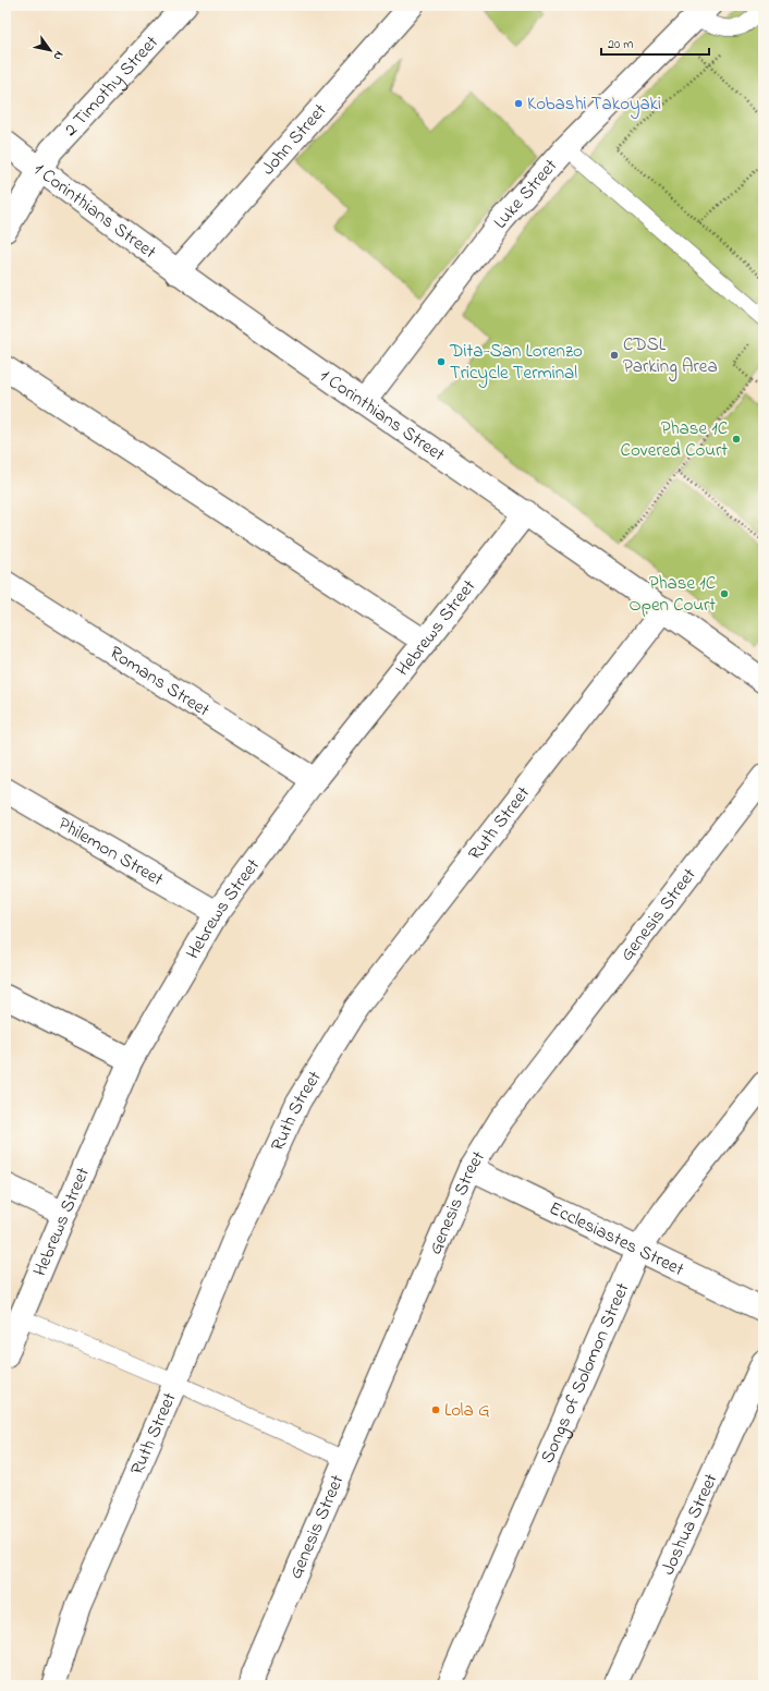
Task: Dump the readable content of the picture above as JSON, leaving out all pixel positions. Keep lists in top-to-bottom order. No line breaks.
{"streets":{"street":["2 Timothy Street","John Street","Luke Street","1 Corinthians Street","Hebrews Street","Romans Street","Ruth Street","Philemon Street","Genesis Street","Ecclesiastes Street","Songs of Solomon Street","Joshua Street"]},"crossings":[["2 Timothy Street","1 Corinthians Street"],["John Street","1 Corinthians Street"],["Luke Street","1 Corinthians Street"],["1 Corinthians Street","Hebrews Street"],["1 Corinthians Street","Ruth Street"],["Hebrews Street","Romans Street"],["Hebrews Street","Philemon Street"],["Genesis Street","Ecclesiastes Street"],["Ecclesiastes Street","Songs of Solomon Street"]],"places":["Kobashi Takoyaki","CDSL Parking Area","Dita-San Lorenzo Tricycle Terminal","Phase 1C Covered Court","Phase 1C Open Court","Lola G"],"scale_bar":"20 m","north":"bottom right"}
